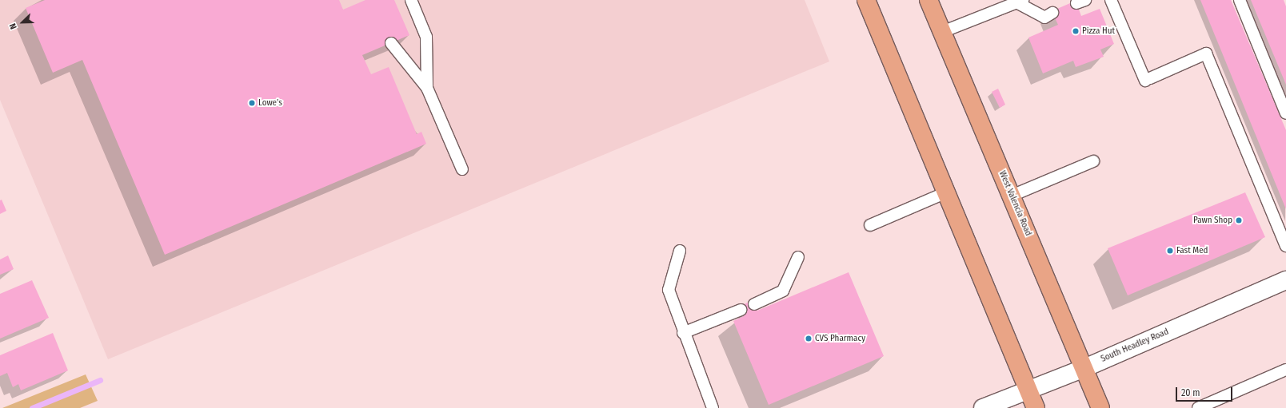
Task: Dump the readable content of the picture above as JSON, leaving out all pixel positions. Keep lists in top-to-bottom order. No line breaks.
{"streets":{"main road":["West Valencia Road"],"street":["South Headley Road"]},"crossings":[["West Valencia Road","South Headley Road"]],"places":["Pizza Hut","Lowe’s","Pawn Shop","Fast Med","CVS Pharmacy"],"scale_bar":"20 m","north":"bottom left"}
